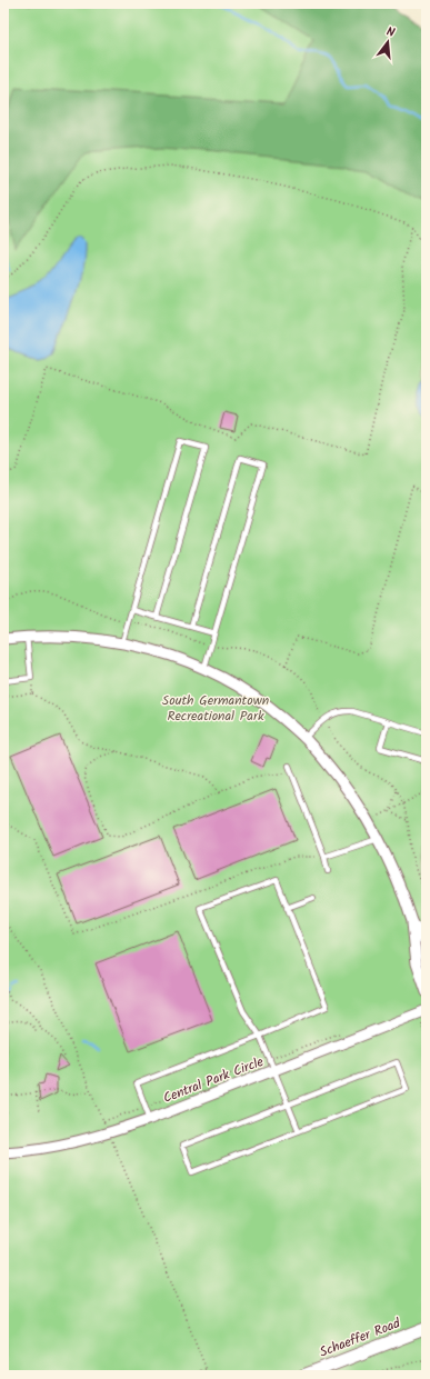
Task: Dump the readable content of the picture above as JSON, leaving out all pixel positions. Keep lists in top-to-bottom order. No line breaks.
{"streets":{"street":["Central Park Circle","Schaeffer Road"]},"parks":["South Germantown Recreational Park"],"north":"top"}
